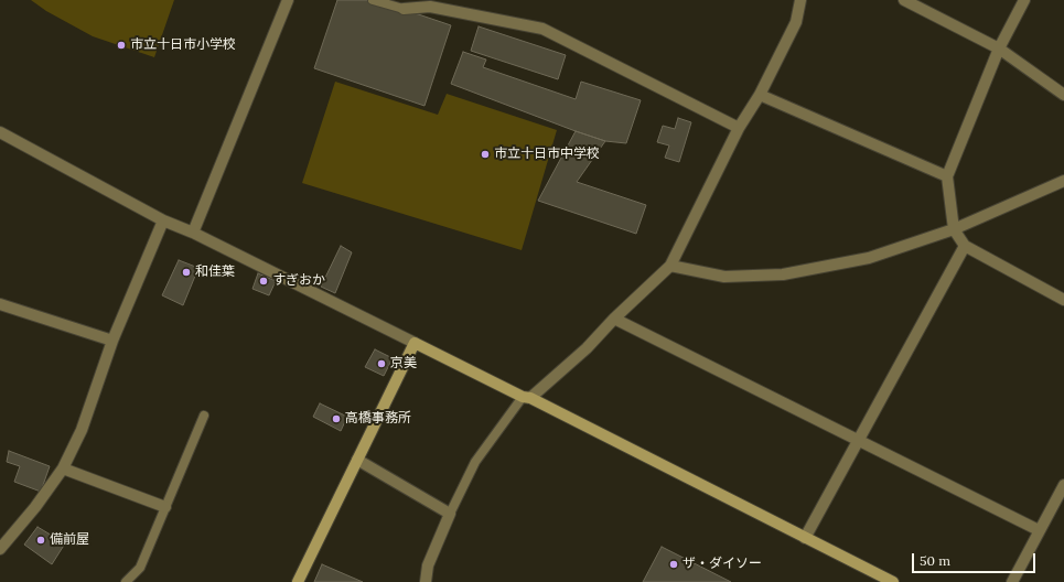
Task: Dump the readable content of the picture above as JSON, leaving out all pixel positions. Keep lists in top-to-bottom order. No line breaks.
{"places":["市立十日市小学校","市立十日市中学校","和佳葉","すぎおか","京美","高橋事務所","備前屋","ザ・ダイソー"],"scale_bar":"50 m"}
